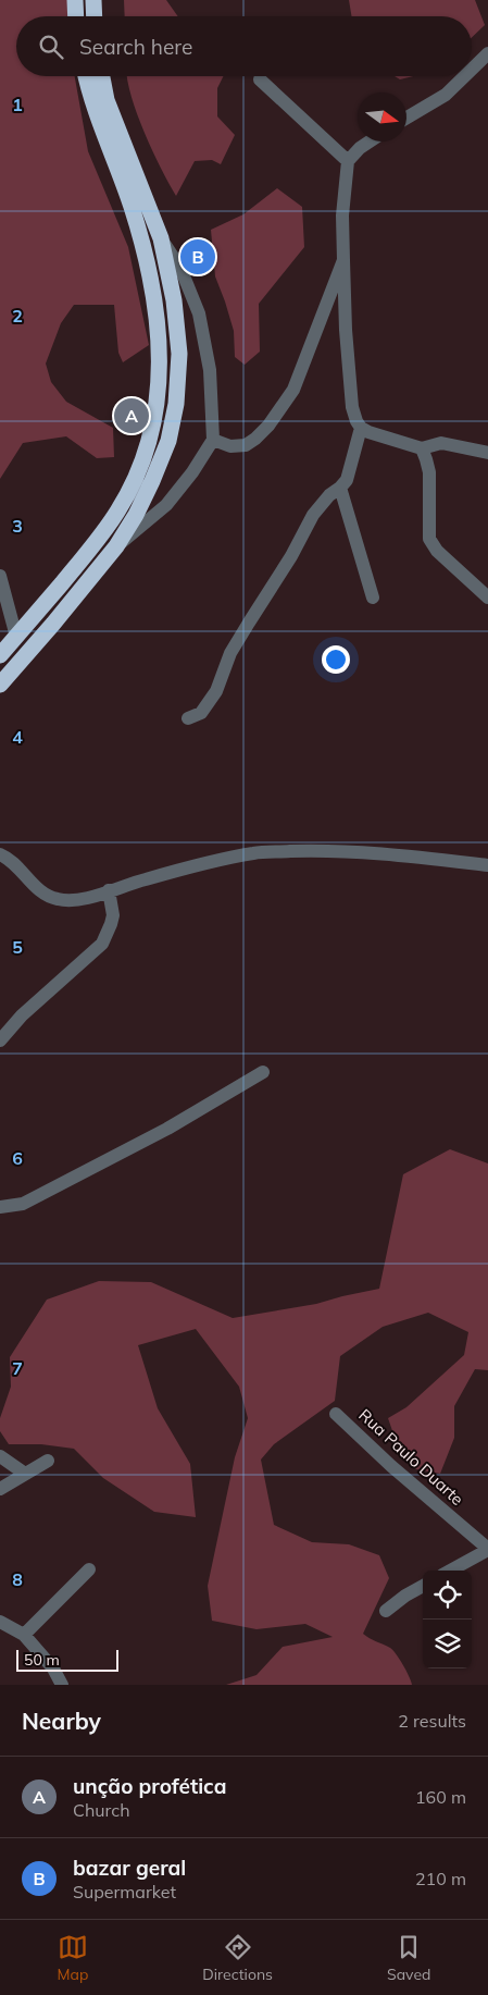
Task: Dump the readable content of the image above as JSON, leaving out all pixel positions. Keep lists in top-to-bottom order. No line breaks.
{"streets":{"street":["Rua Paulo Duarte"]},"scale_bar":"50 m","north":"right","page":{"search":"Search here","pins":["B","A"],"scale":"50 m","heading":["Nearby","2 results"],"list":[{"mark":"A","name":"unção profética","note":"Church","value":"160 m"},{"mark":"B","name":"bazar geral","note":"Supermarket","value":"210 m"}],"nav":["Map","Directions","Saved"]},"grid":{"rows":["1","2","3","4","5","6","7","8"]}}
